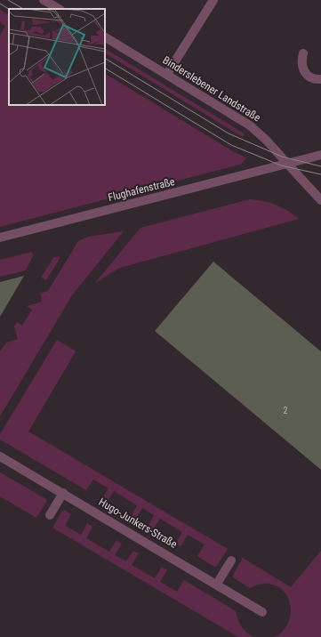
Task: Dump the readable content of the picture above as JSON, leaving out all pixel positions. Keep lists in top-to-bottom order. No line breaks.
{"streets":{"street":["Binderslebener Landstraße","Flughafenstraße","Hugo-Junkers-Straße"]},"crossings":[["Binderslebener Landstraße","Flughafenstraße"]],"house_numbers":["2"]}
